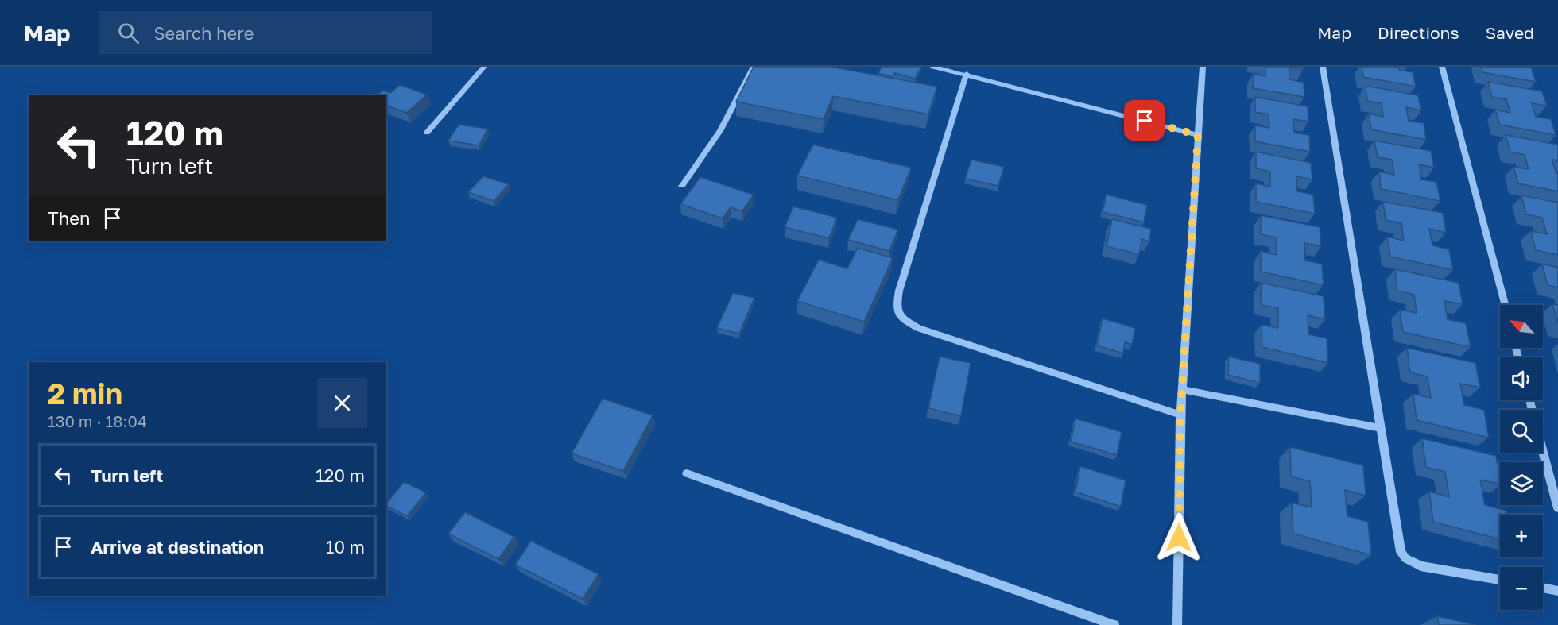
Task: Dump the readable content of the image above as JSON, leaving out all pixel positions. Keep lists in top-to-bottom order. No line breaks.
{"north":"top left","page":{"header":"Map","search":"Search here","nav":["Map","Directions","Saved"],"turn":["120 m","Turn left"],"then":"Then","map_buttons":["+","−"],"heading":["2 min","130 m · 18:04"],"list":[{"name":"Turn left","value":"120 m"},{"name":"Arrive at destination","value":"10 m"}]}}
